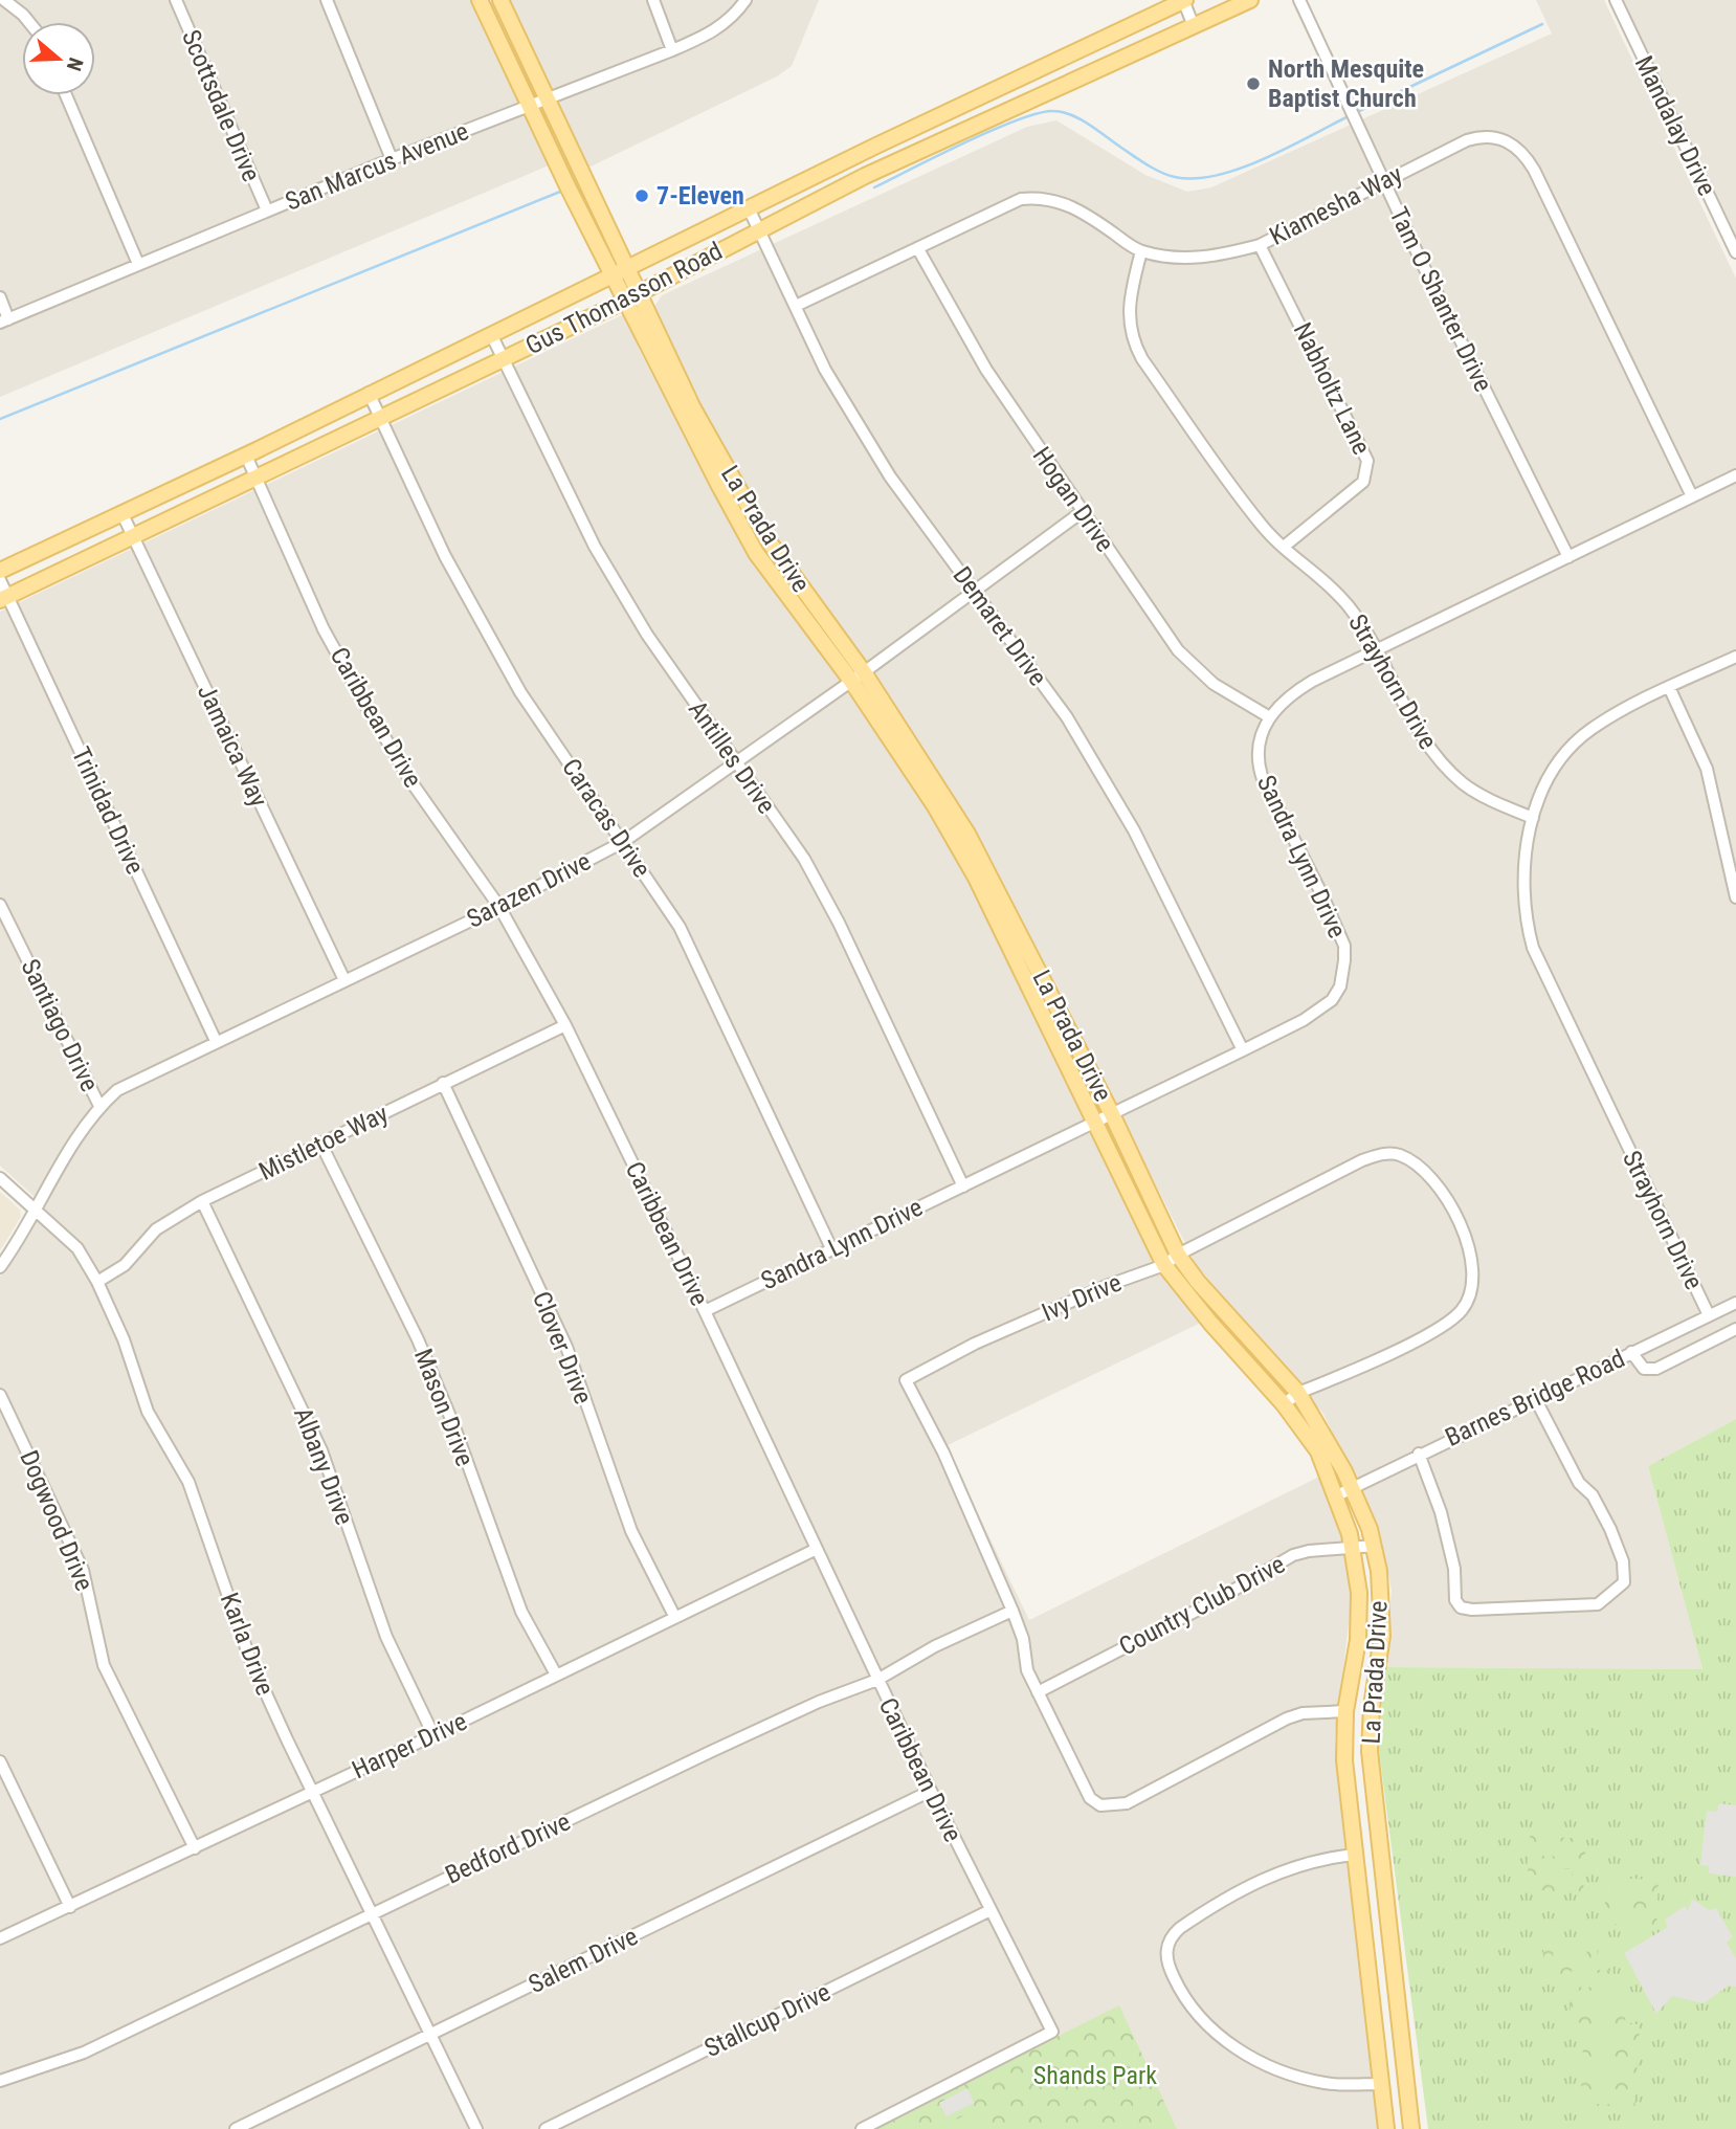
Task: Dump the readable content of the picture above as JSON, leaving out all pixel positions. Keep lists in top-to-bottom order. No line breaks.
{"streets":{"main road":["Gus Thomasson Road","La Prada Drive"],"street":["Scottsdale Drive","Mandalay Drive","San Marcus Avenue","Kiamesha Way","Tam O Shanter Drive","Nabholtz Lane","Hogan Drive","Demaret Drive","Strayhorn Drive","Caribbean Drive","Jamaica Way","Antilles Drive","Trinidad Drive","Caracas Drive","Sandra Lynn Drive","Sarazen Drive","Santiago Drive","Mistletoe Way","Ivy Drive","Clover Drive","Barnes Bridge Road","Mason Drive","Albany Drive","Dogwood Drive","Country Club Drive","Karla Drive","Harper Drive","Bedford Drive","Salem Drive","Stallcup Drive"]},"crossings":[["Scottsdale Drive","San Marcus Avenue"],["San Marcus Avenue","La Prada Drive"],["Kiamesha Way","Tam O Shanter Drive"],["Kiamesha Way","Nabholtz Lane"],["Kiamesha Way","Hogan Drive"],["Kiamesha Way","Demaret Drive"],["Kiamesha Way","Strayhorn Drive"],["Gus Thomasson Road","La Prada Drive"],["Gus Thomasson Road","Demaret Drive"],["Gus Thomasson Road","Caribbean Drive"],["Gus Thomasson Road","Jamaica Way"],["Gus Thomasson Road","Antilles Drive"],["Gus Thomasson Road","Trinidad Drive"],["Gus Thomasson Road","Caracas Drive"],["Nabholtz Lane","Strayhorn Drive"],["Hogan Drive","Sandra Lynn Drive"],["Hogan Drive","Sarazen Drive"],["La Prada Drive","Sandra Lynn Drive"],["La Prada Drive","Sarazen Drive"],["La Prada Drive","Ivy Drive"],["La Prada Drive","Barnes Bridge Road"],["La Prada Drive","Country Club Drive"],["Demaret Drive","Sandra Lynn Drive"],["Demaret Drive","Sarazen Drive"],["Strayhorn Drive","Barnes Bridge Road"],["Caribbean Drive","Sandra Lynn Drive"],["Caribbean Drive","Sarazen Drive"],["Caribbean Drive","Mistletoe Way"],["Caribbean Drive","Harper Drive"],["Caribbean Drive","Bedford Drive"],["Caribbean Drive","Salem Drive"],["Caribbean Drive","Stallcup Drive"],["Jamaica Way","Sarazen Drive"],["Antilles Drive","Sandra Lynn Drive"],["Antilles Drive","Sarazen Drive"],["Trinidad Drive","Sarazen Drive"],["Caracas Drive","Sandra Lynn Drive"],["Caracas Drive","Sarazen Drive"],["Sarazen Drive","Santiago Drive"],["Sarazen Drive","Karla Drive"],["Mistletoe Way","Clover Drive"],["Mistletoe Way","Mason Drive"],["Mistletoe Way","Albany Drive"],["Mistletoe Way","Karla Drive"],["Ivy Drive","Country Club Drive"],["Ivy Drive","Bedford Drive"],["Clover Drive","Harper Drive"],["Mason Drive","Harper Drive"],["Albany Drive","Harper Drive"],["Dogwood Drive","Harper Drive"],["Karla Drive","Harper Drive"],["Karla Drive","Bedford Drive"],["Karla Drive","Salem Drive"]],"parks":["Shands Park"],"places":["North Mesquite Baptist Church","7-Eleven"],"north":"right"}
